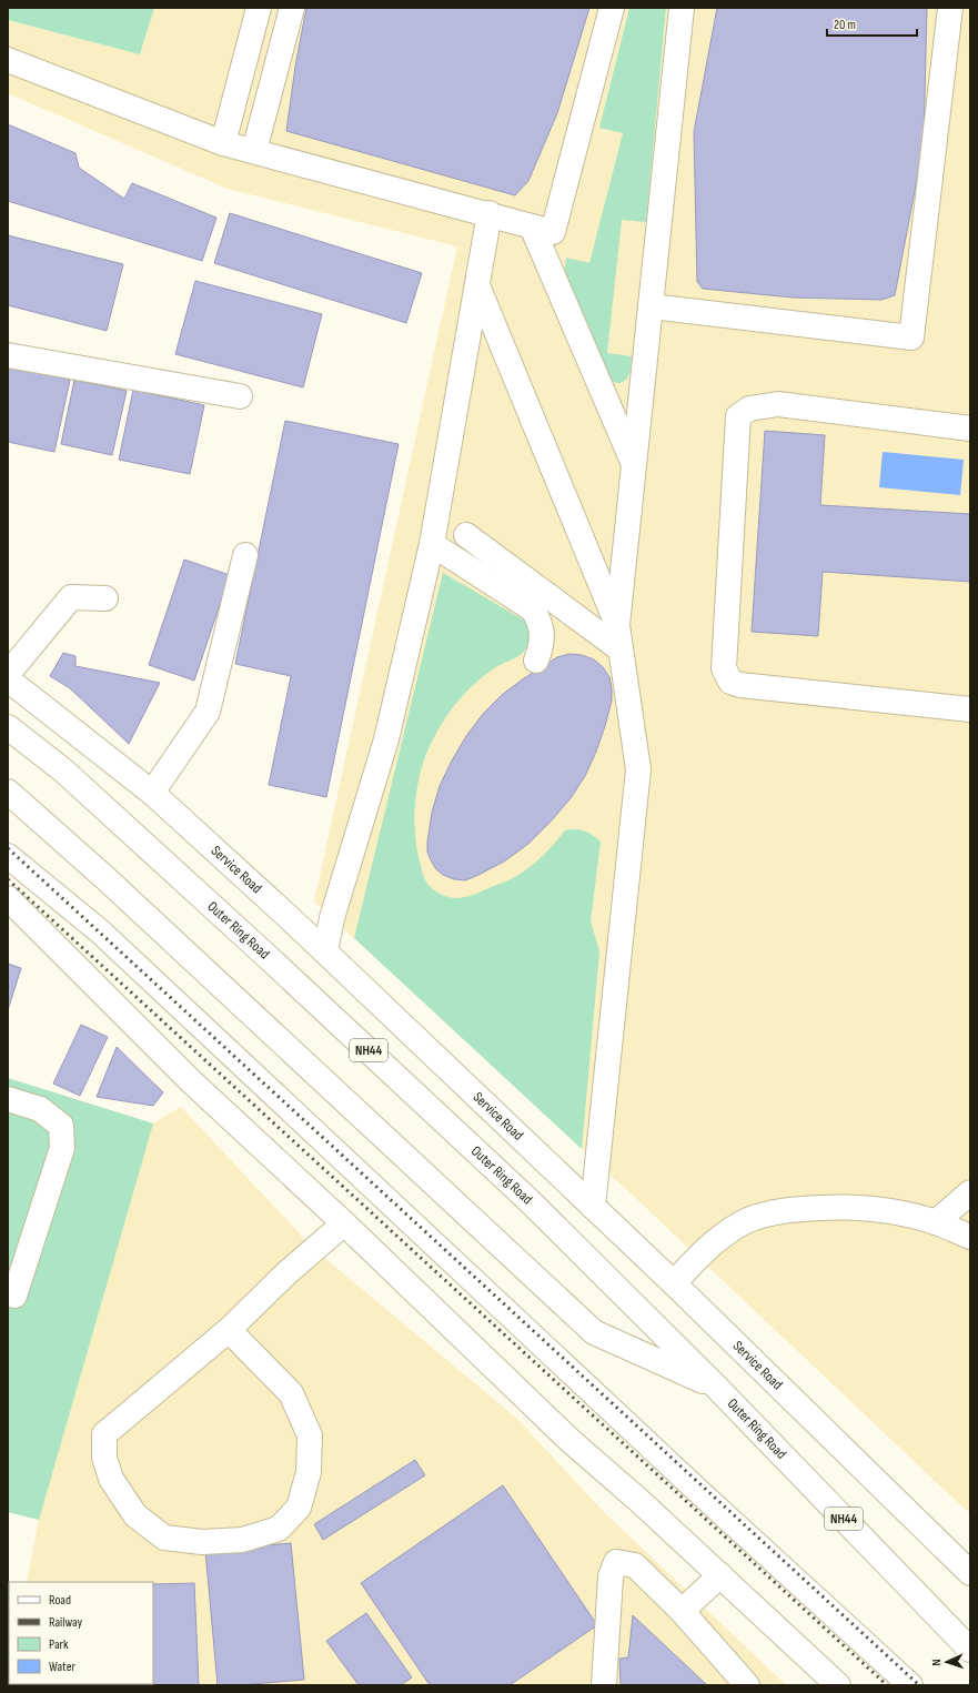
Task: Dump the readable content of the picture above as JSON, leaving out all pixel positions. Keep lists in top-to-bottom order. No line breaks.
{"streets":{"main road":["Service Road","Outer Ring Road","NH44"]},"legend":["Road","Railway","Park","Water"],"scale_bar":"20 m","north":"left"}
